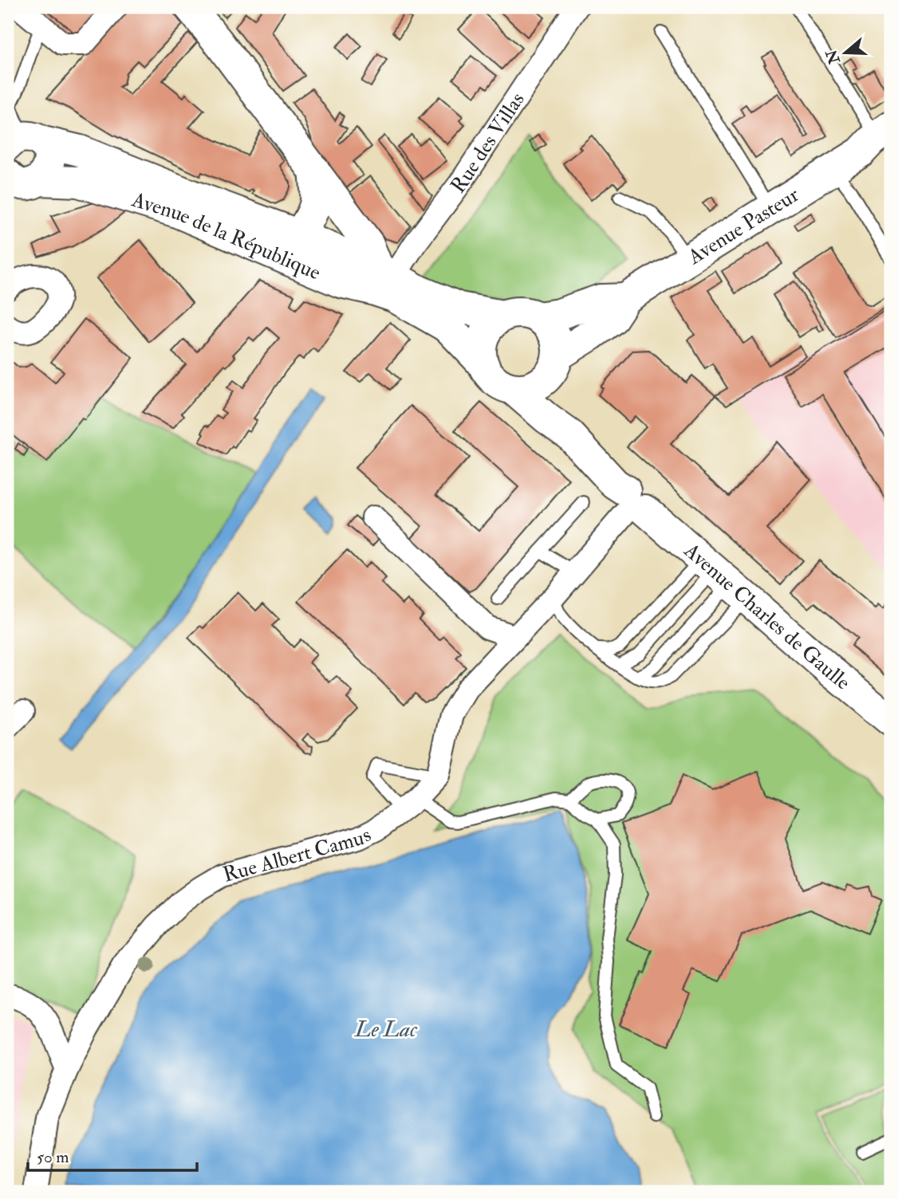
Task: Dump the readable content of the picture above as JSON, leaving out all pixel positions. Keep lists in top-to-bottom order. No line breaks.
{"streets":{"main road":["Avenue Pasteur","Avenue de la République","Avenue Charles de Gaulle"],"street":["Rue des Villas","Rue Albert Camus"]},"crossings":[["Rue des Villas","Avenue de la République"],["Avenue Pasteur","Avenue de la République"],["Avenue Pasteur","Avenue Charles de Gaulle"],["Avenue de la République","Avenue Charles de Gaulle"]],"water":["Le Lac"],"scale_bar":"50 m","north":"left"}
